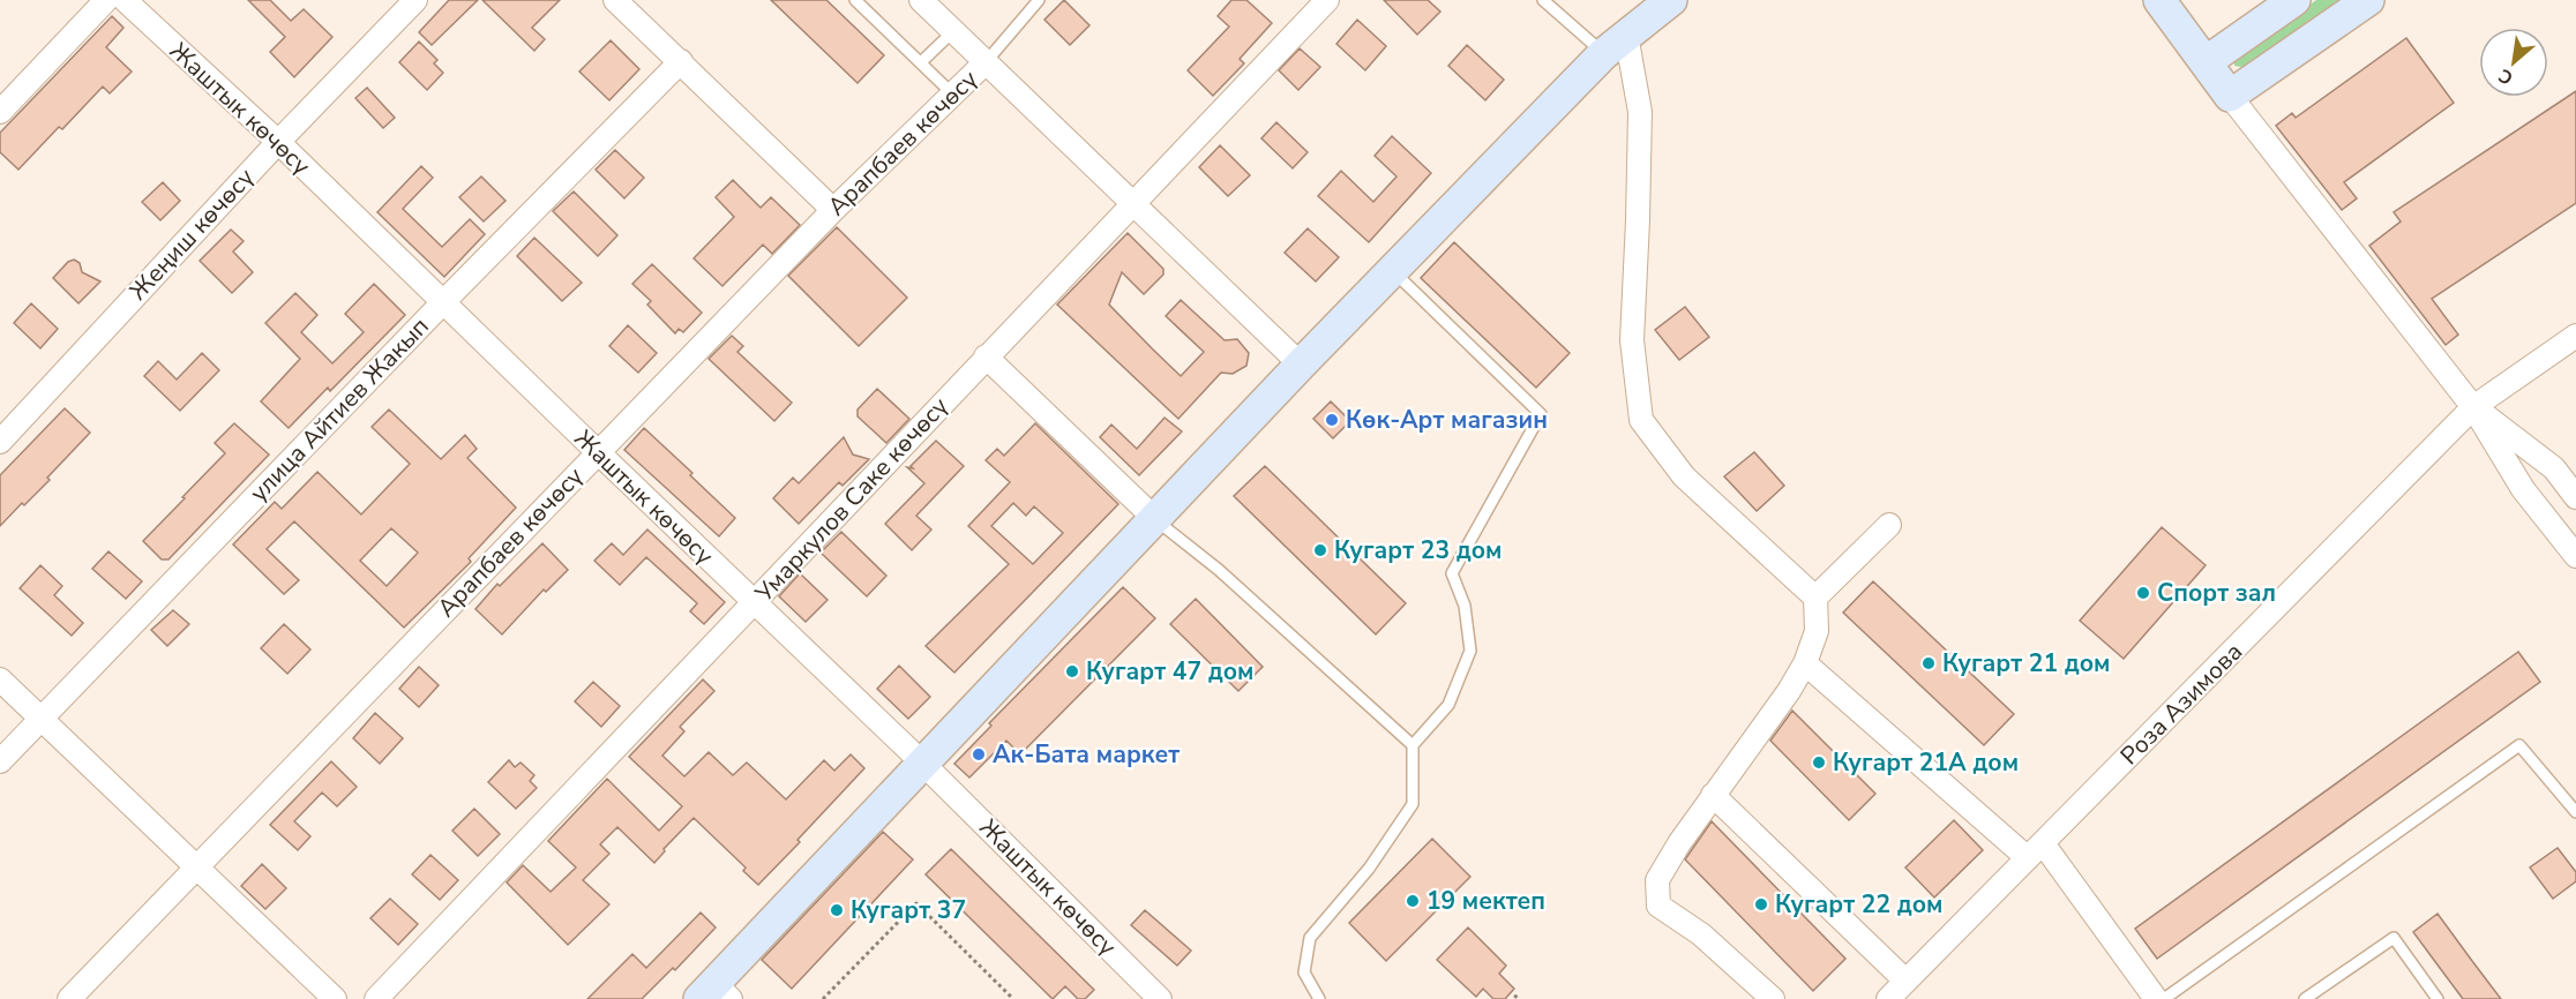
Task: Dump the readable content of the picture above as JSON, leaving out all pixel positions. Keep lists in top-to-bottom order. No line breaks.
{"streets":{"street":["Жаштык көчөсү","Арапбаев көчөсү","Жеңиш көчөсү","улица Айтиев Жакып","Умаркулов Саке көчөсү","Роза Азимова"]},"crossings":[["Жаштык көчөсү","Арапбаев көчөсү"],["Жаштык көчөсү","Жеңиш көчөсү"],["Жаштык көчөсү","улица Айтиев Жакып"],["Жаштык көчөсү","Умаркулов Саке көчөсү"]],"places":["Көк-Арт магазин","Кугарт 23 дом","Спорт зал","Кугарт 21 дом","Кугарт 47 дом","Ак-Бата маркет","Кугарт 21А дом","19 мектеп","Кугарт 22 дом","Кугарт 37"],"north":"bottom left"}
